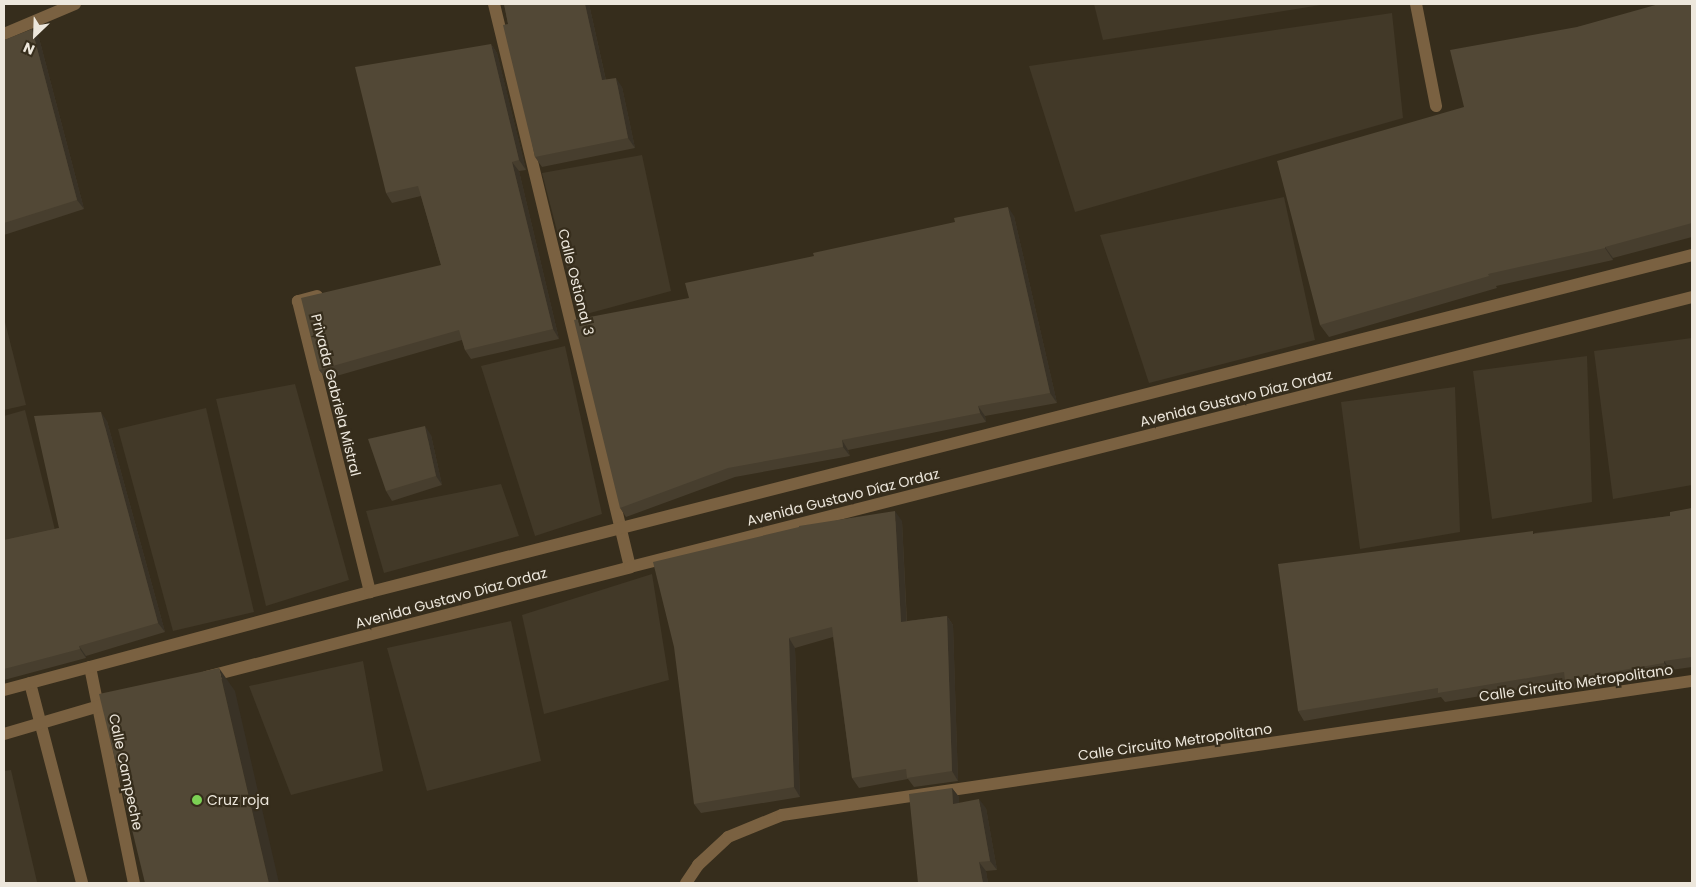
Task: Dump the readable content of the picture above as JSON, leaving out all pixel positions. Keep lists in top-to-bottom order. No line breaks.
{"streets":{"street":["Calle Ostional 3","Privada Gabriela Mistral","Avenida Gustavo Díaz Ordaz","Calle Circuito Metropolitano","Calle Campeche"]},"crossings":[["Calle Ostional 3","Avenida Gustavo Díaz Ordaz"],["Privada Gabriela Mistral","Avenida Gustavo Díaz Ordaz"],["Avenida Gustavo Díaz Ordaz","Calle Campeche"]],"places":["Cruz roja"],"north":"bottom left"}
